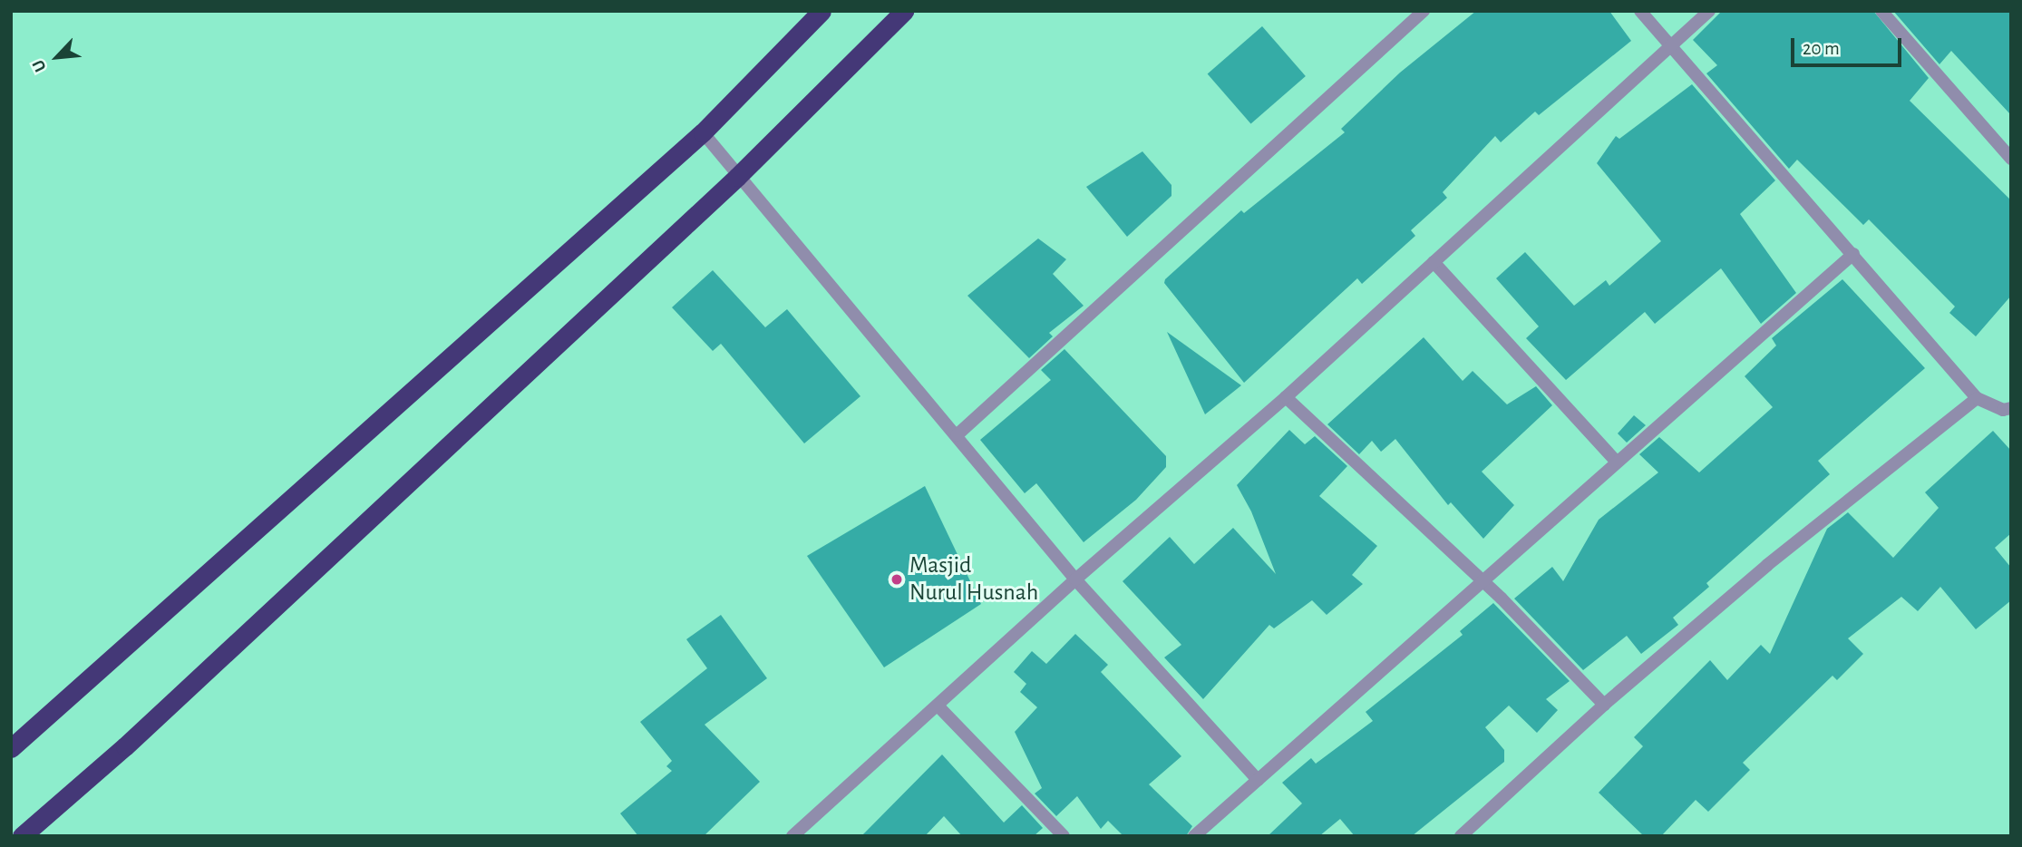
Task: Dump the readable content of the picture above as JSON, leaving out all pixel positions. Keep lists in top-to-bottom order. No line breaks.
{"places":["Masjid Nurul Husnah"],"scale_bar":"20 m","north":"bottom left"}
